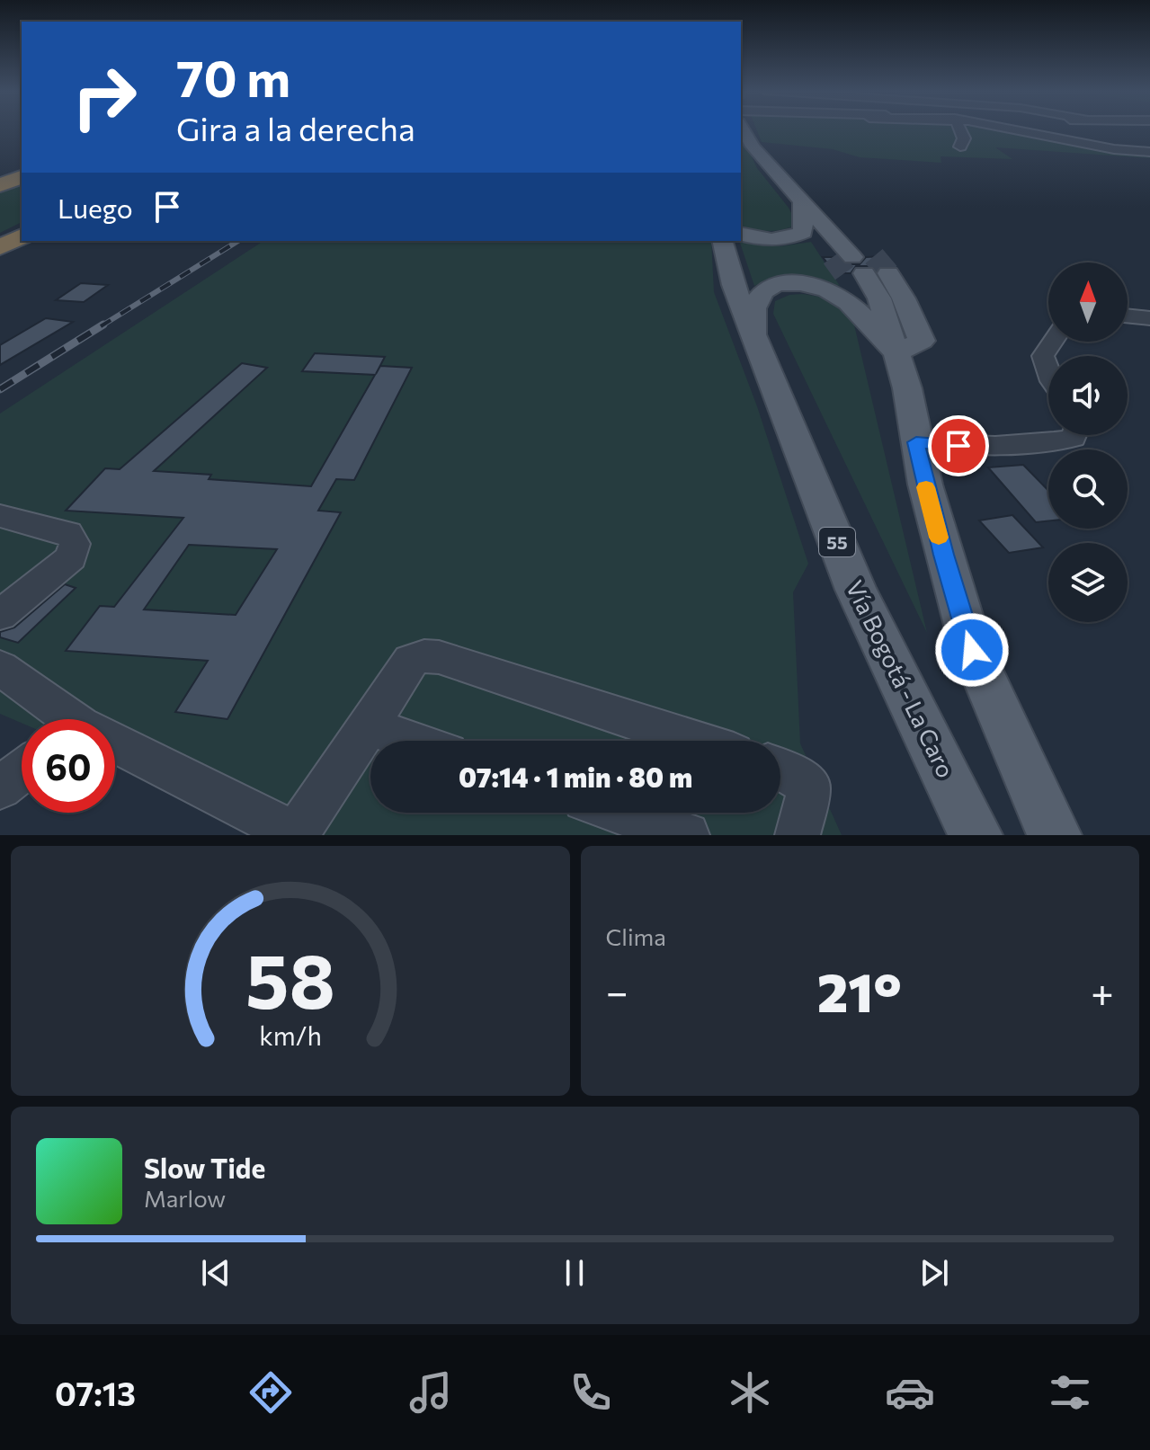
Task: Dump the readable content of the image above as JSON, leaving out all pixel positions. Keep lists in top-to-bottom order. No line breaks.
{"streets":{"main road":["55","Vía Bogotá - La Caro"]},"north":"top","page":{"turn":["70 m","Gira a la derecha"],"then":"Luego","limit":"60","trip":"07:14 · 1 min · 80 m","tile":"Clima","heat":["−","21°","+"],"song":["Slow Tide","Marlow"],"tabs":"07:13","gauge":["58","km/h"]}}
